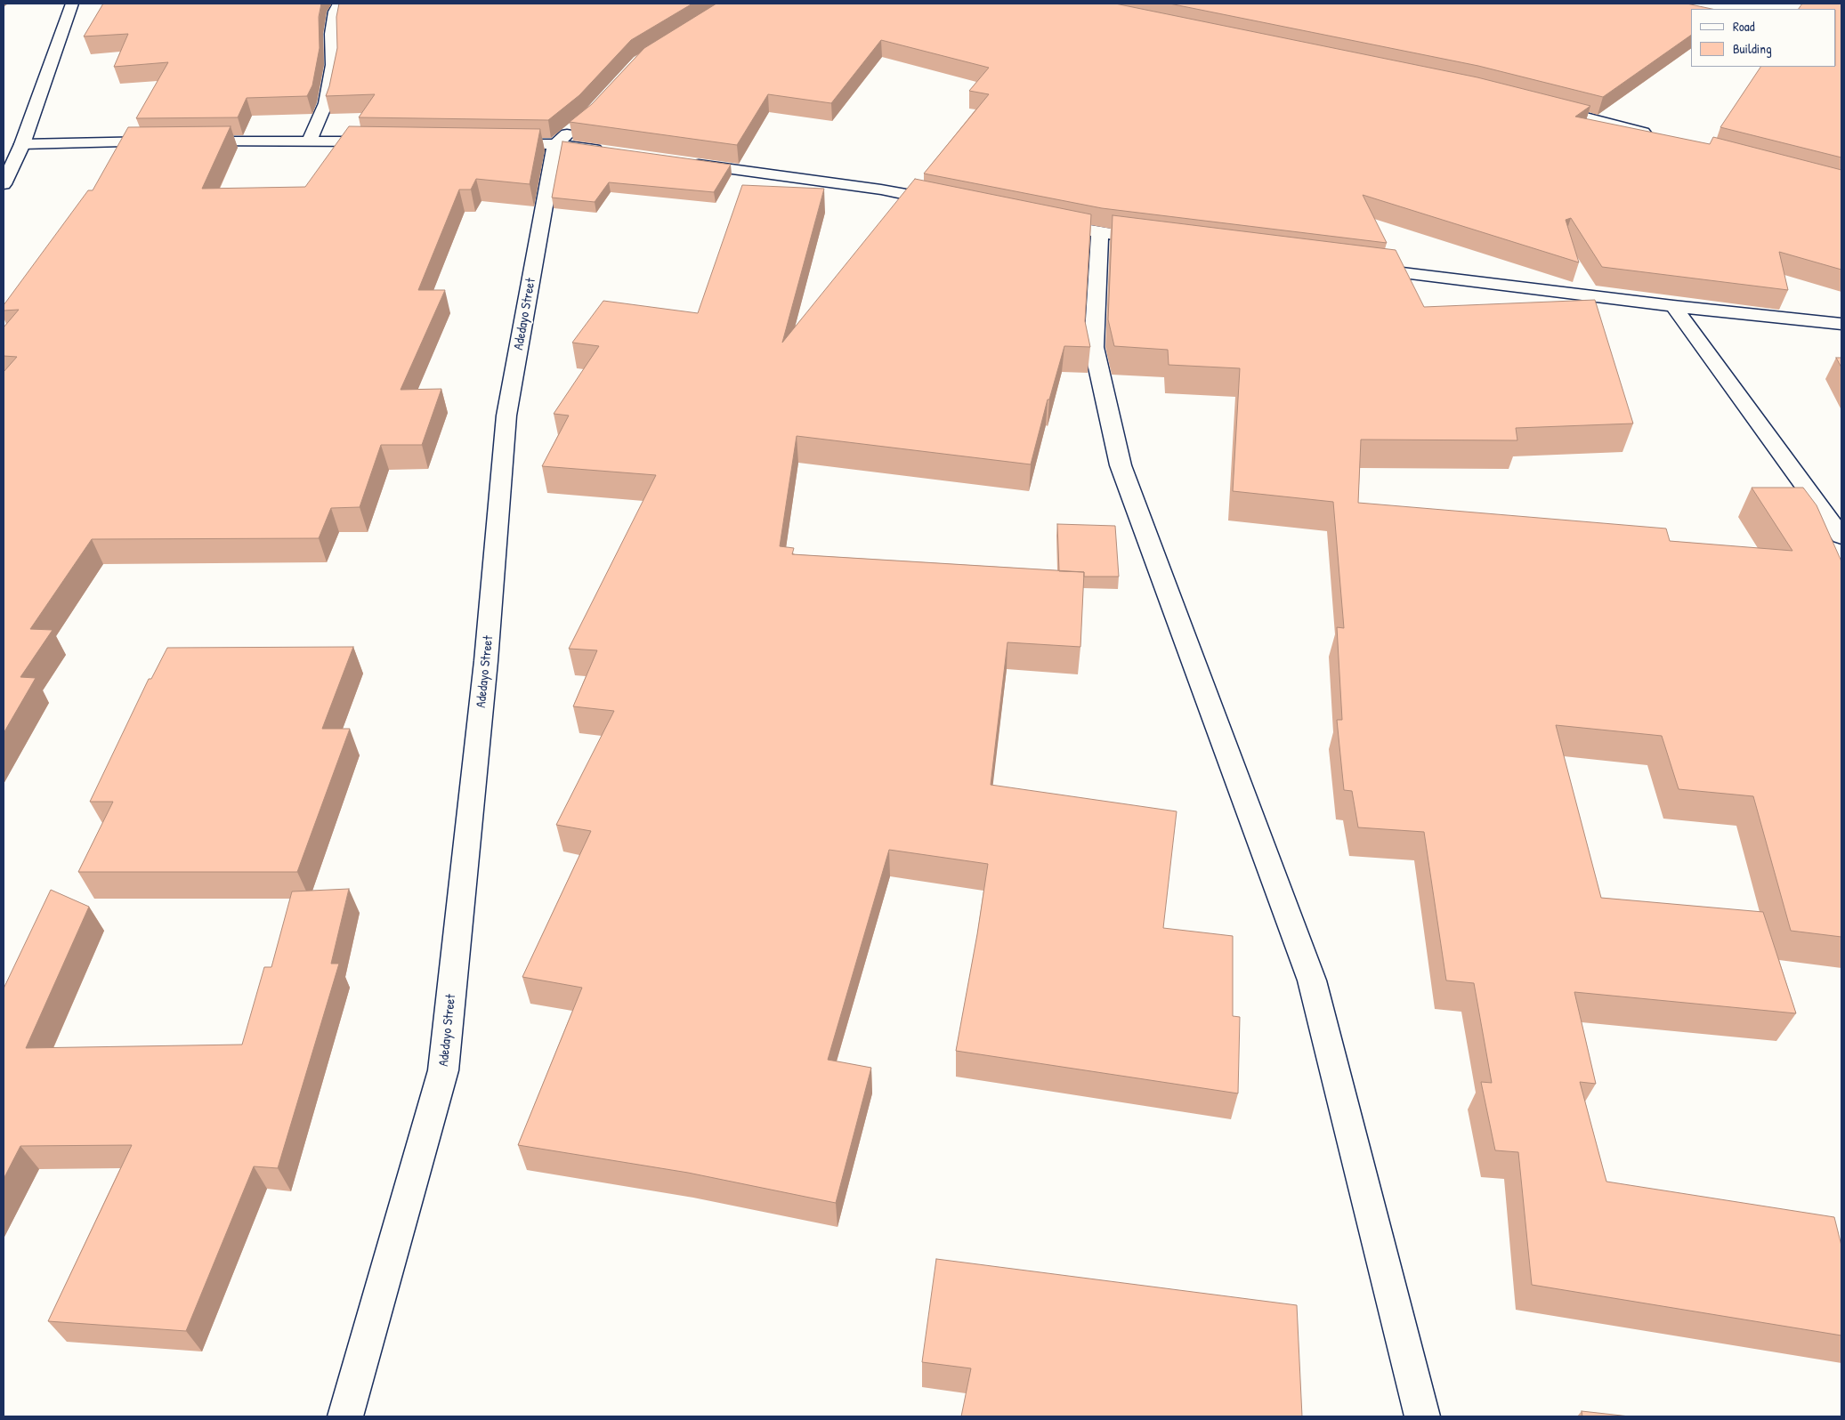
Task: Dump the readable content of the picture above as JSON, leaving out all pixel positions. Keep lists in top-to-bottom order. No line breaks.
{"streets":{"street":["Adedayo Street"]},"legend":["Road","Building"]}
